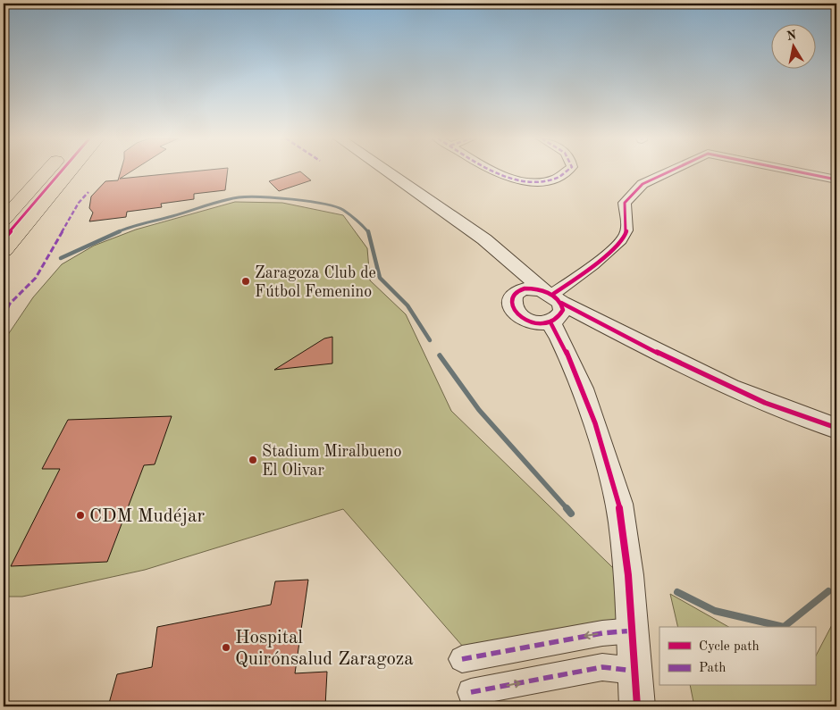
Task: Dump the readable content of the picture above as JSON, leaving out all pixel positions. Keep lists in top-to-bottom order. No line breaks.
{"places":["Zaragoza Club de Fútbol Femenino","Stadium Miralbueno El Olivar","CDM Mudéjar","Hospital Quirónsalud Zaragoza"],"legend":["Cycle path","Path"],"north":"top"}
